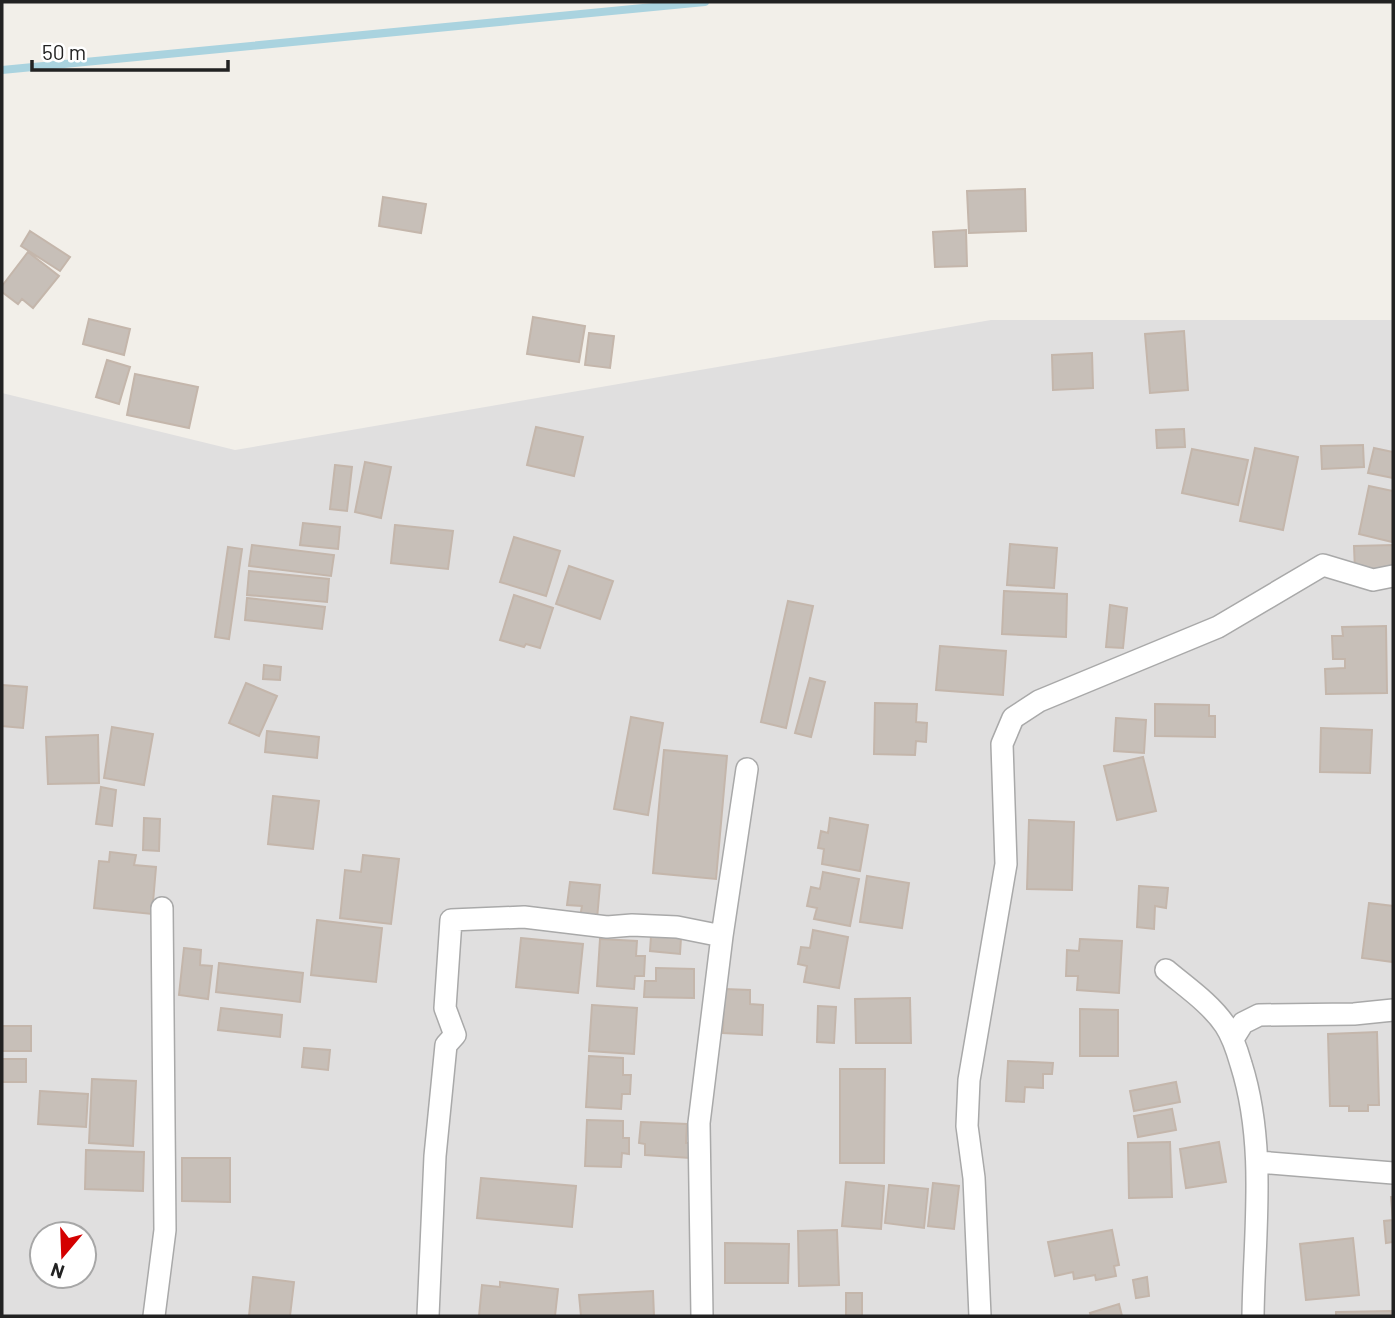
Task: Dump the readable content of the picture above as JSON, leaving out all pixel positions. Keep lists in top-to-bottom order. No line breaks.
{"scale_bar":"50 m","north":"bottom"}
